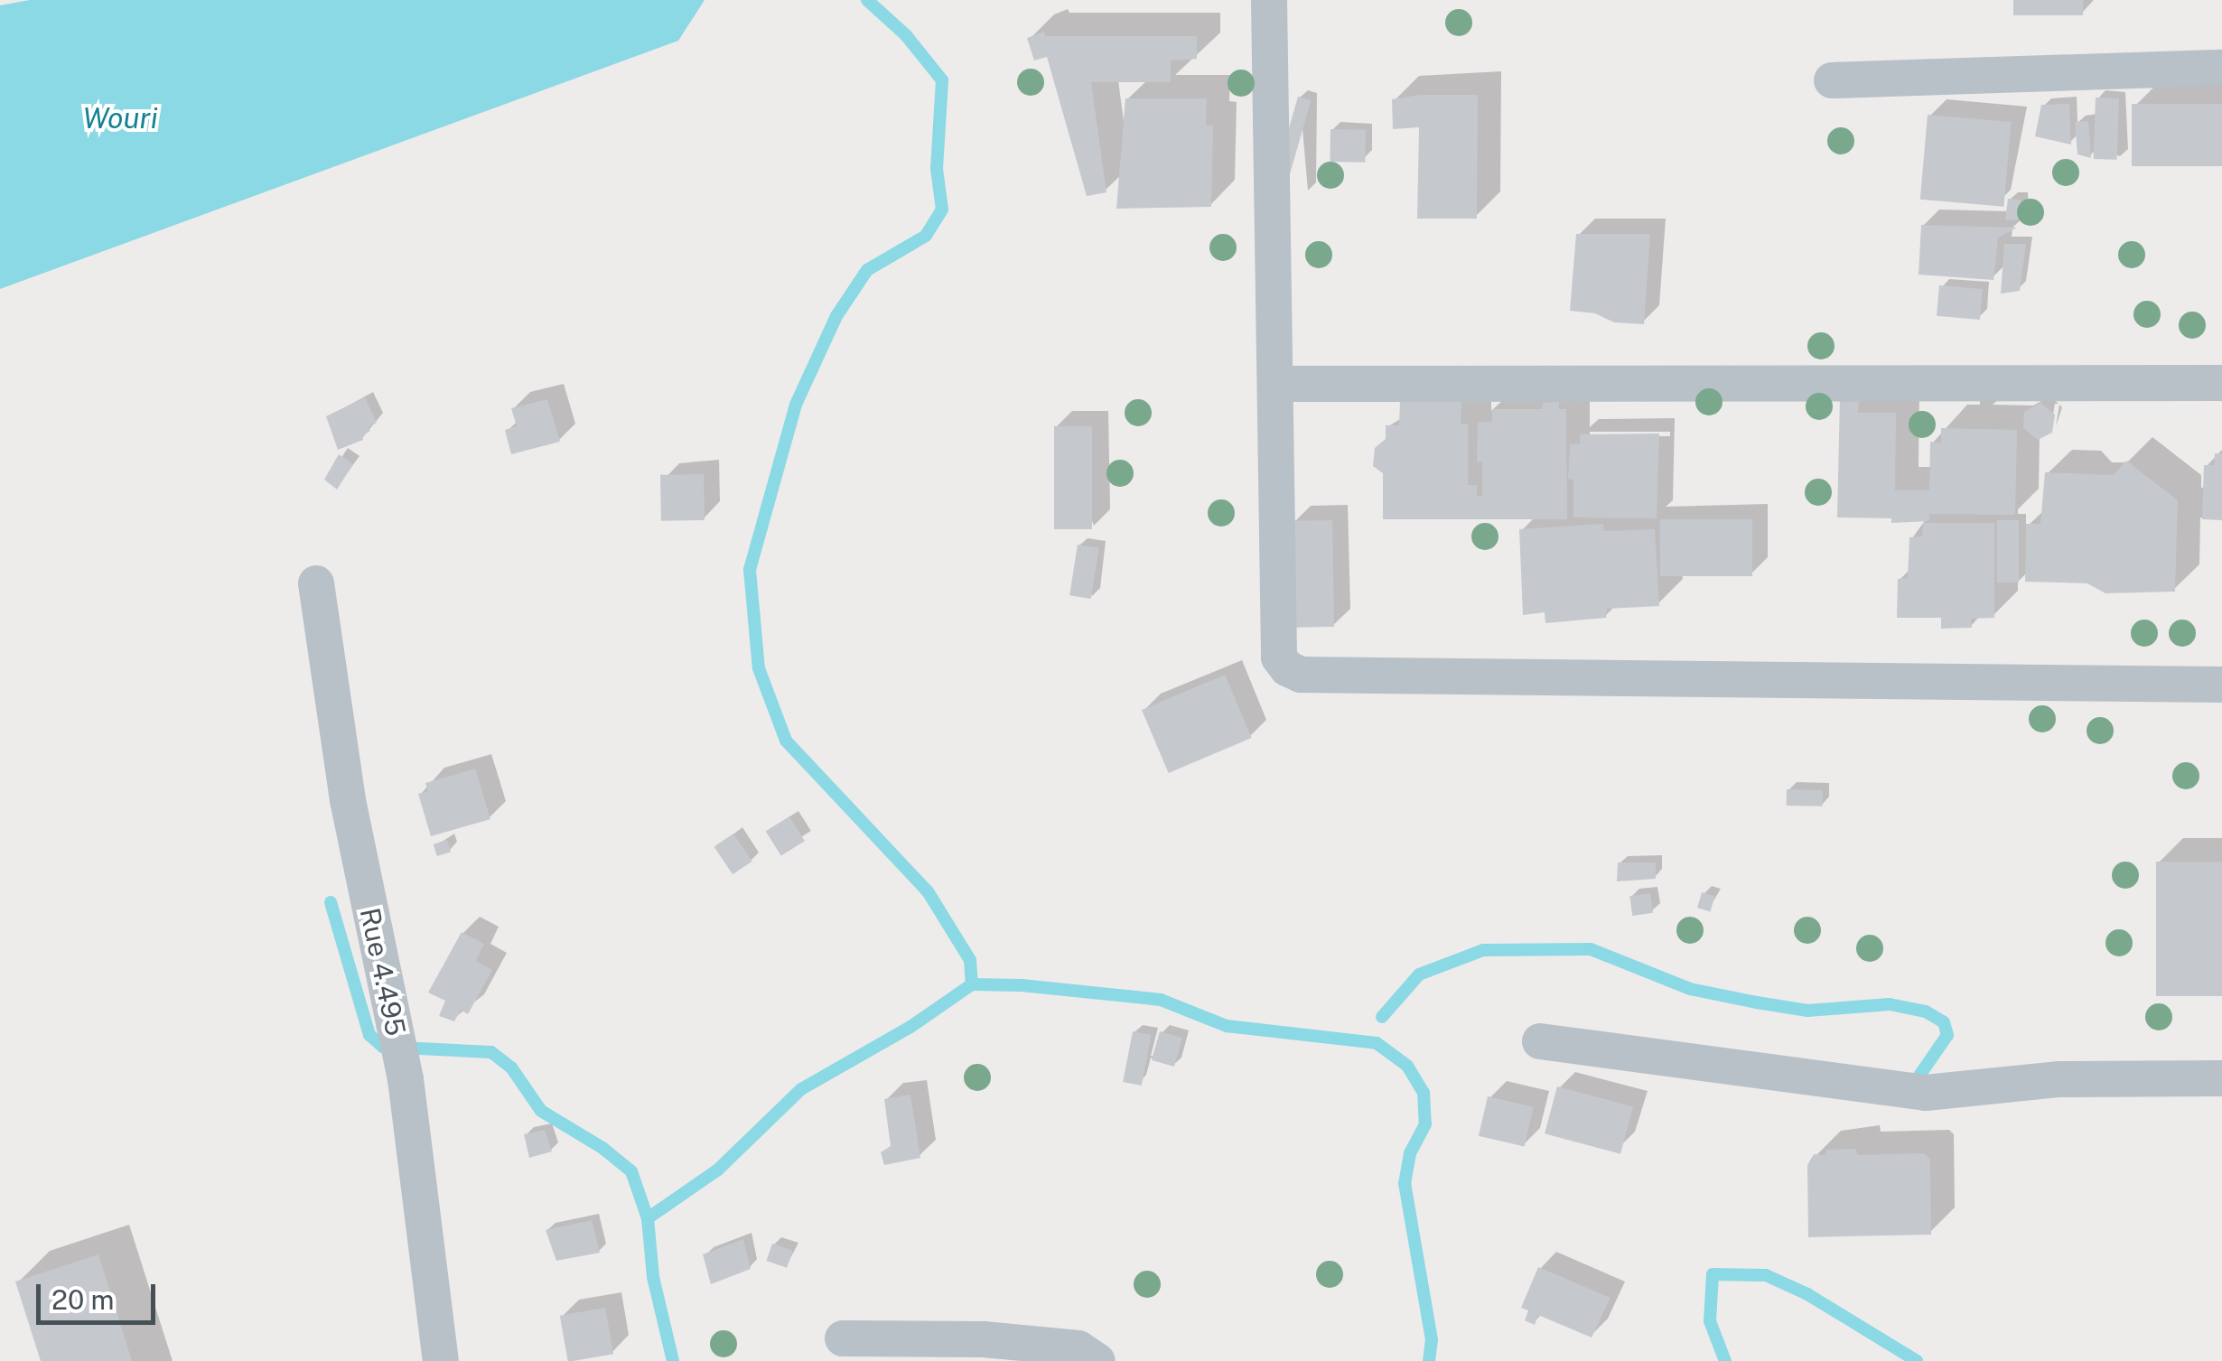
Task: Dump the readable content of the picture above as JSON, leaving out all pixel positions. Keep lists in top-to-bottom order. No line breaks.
{"streets":{"street":["Rue 4.495"]},"water":["Wouri"],"scale_bar":"20 m"}
